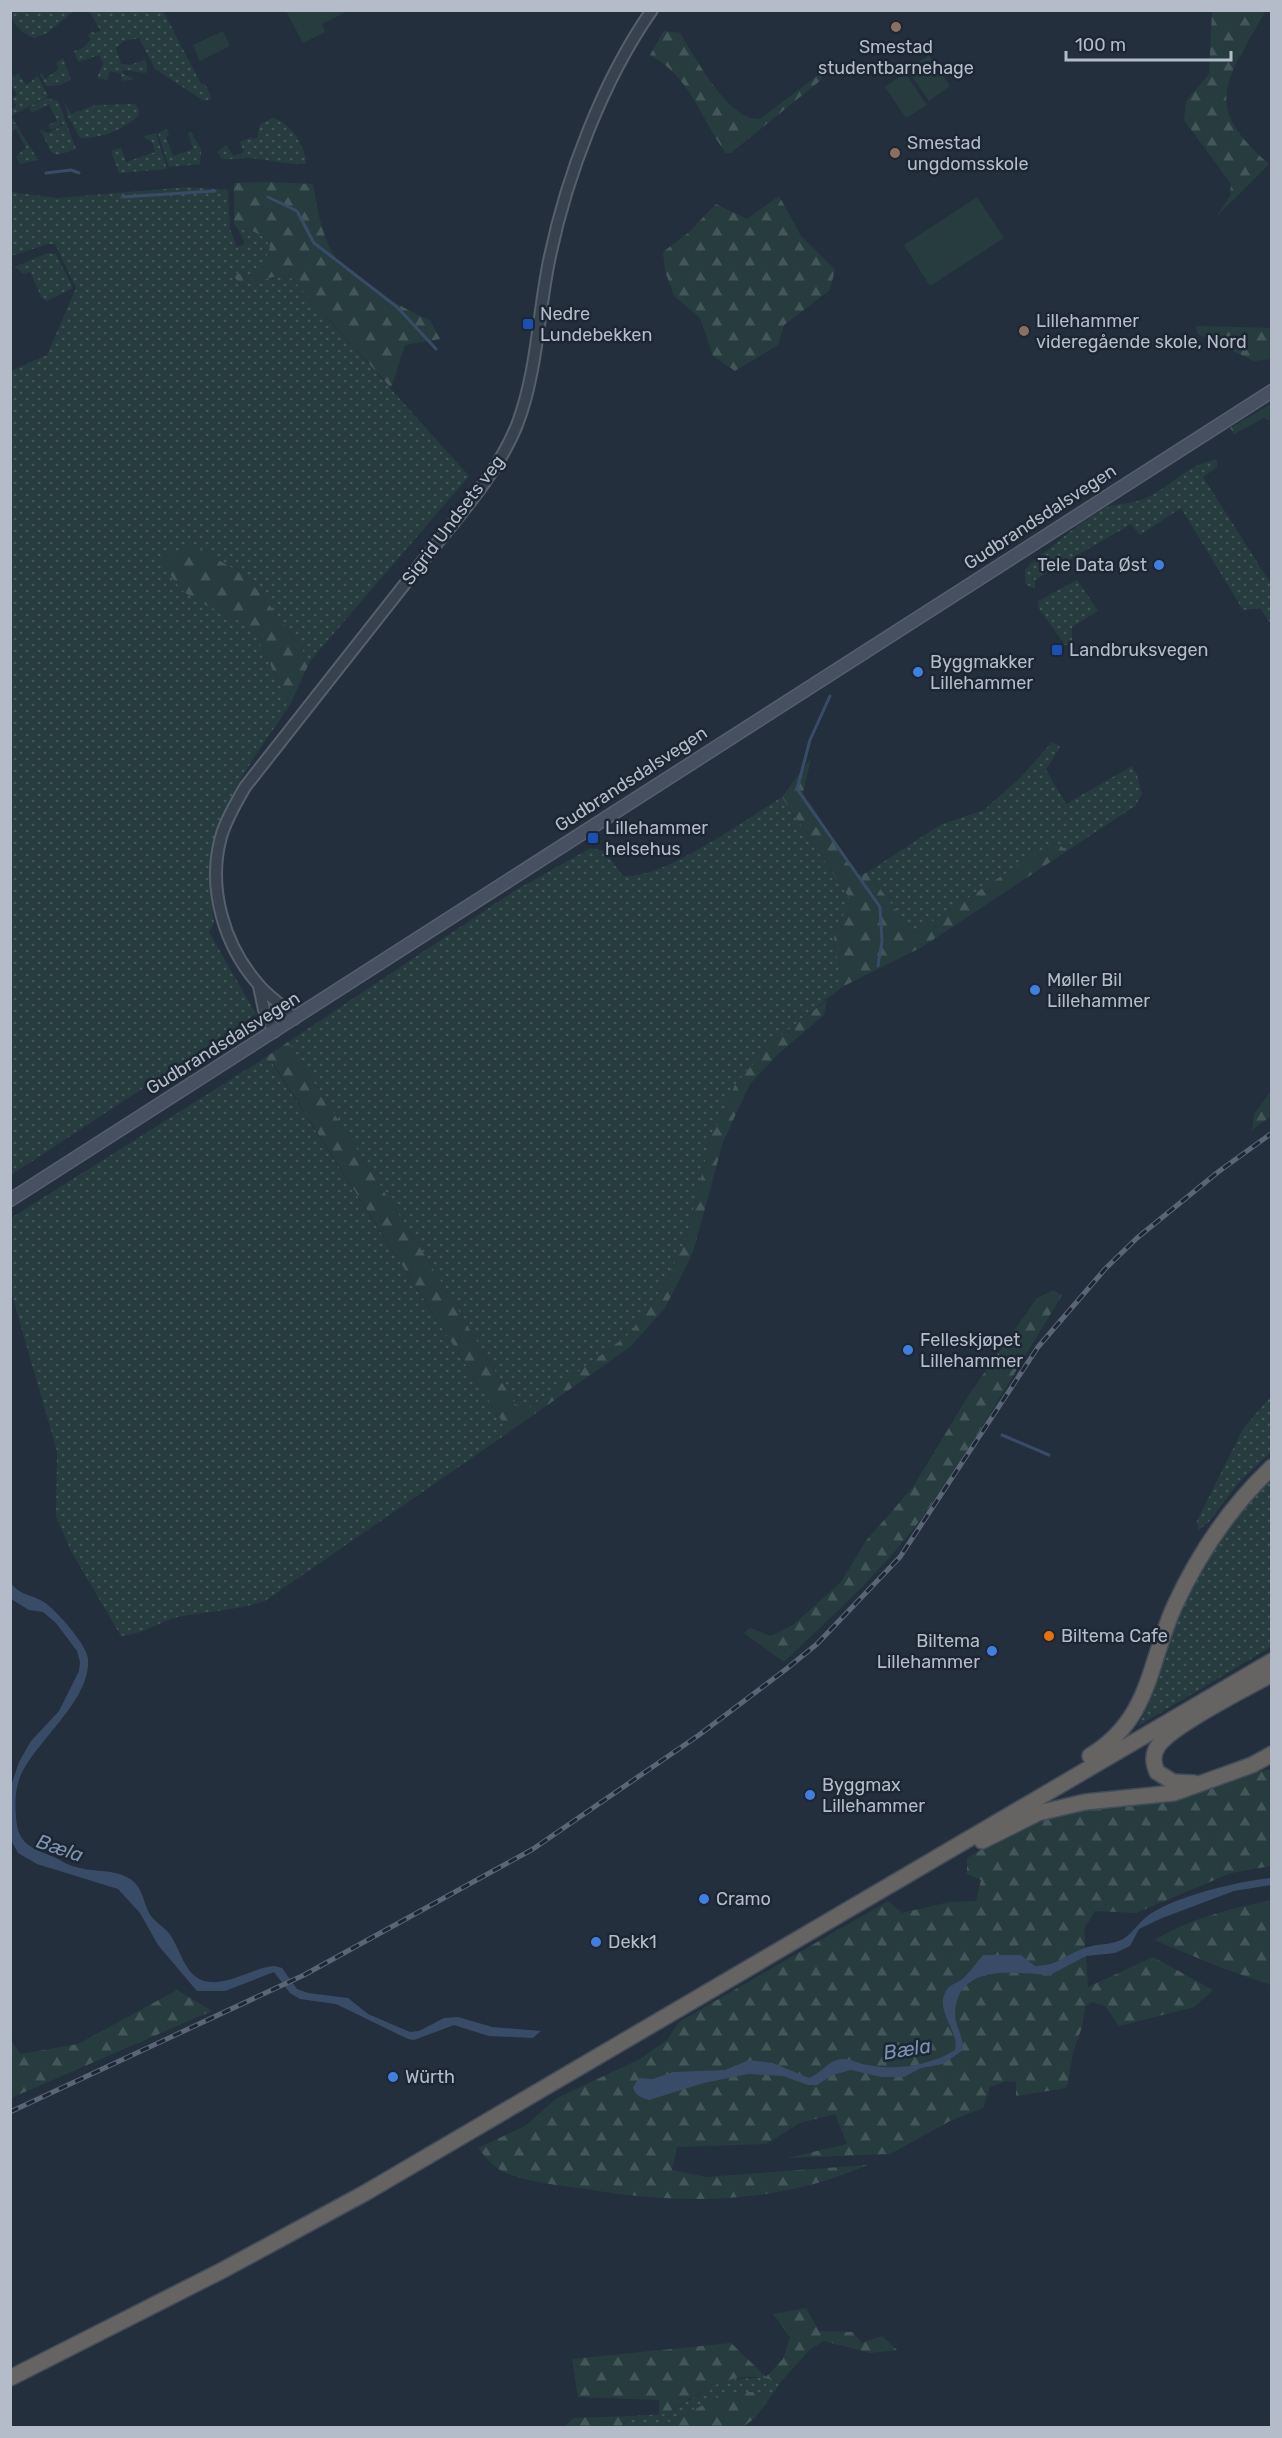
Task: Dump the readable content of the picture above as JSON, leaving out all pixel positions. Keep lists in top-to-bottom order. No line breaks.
{"streets":{"main road":["Gudbrandsdalsvegen"],"street":["Sigrid Undsets veg"]},"crossings":[["Gudbrandsdalsvegen","Sigrid Undsets veg"]],"water":["Bæla"],"places":{"other":["Smestad studentbarnehage","Smestad ungdomsskole","Lillehammer videregående skole, Nord","Tele Data Øst","Byggmakker Lillehammer","Møller Bil Lillehammer","Felleskjøpet Lillehammer","Biltema Cafe","Biltema Lillehammer","Byggmax Lillehammer","Cramo","Dekk1","Würth"],"transit":["Nedre Lundebekken","Landbruksvegen","Lillehammer helsehus"]},"scale_bar":"100 m"}
